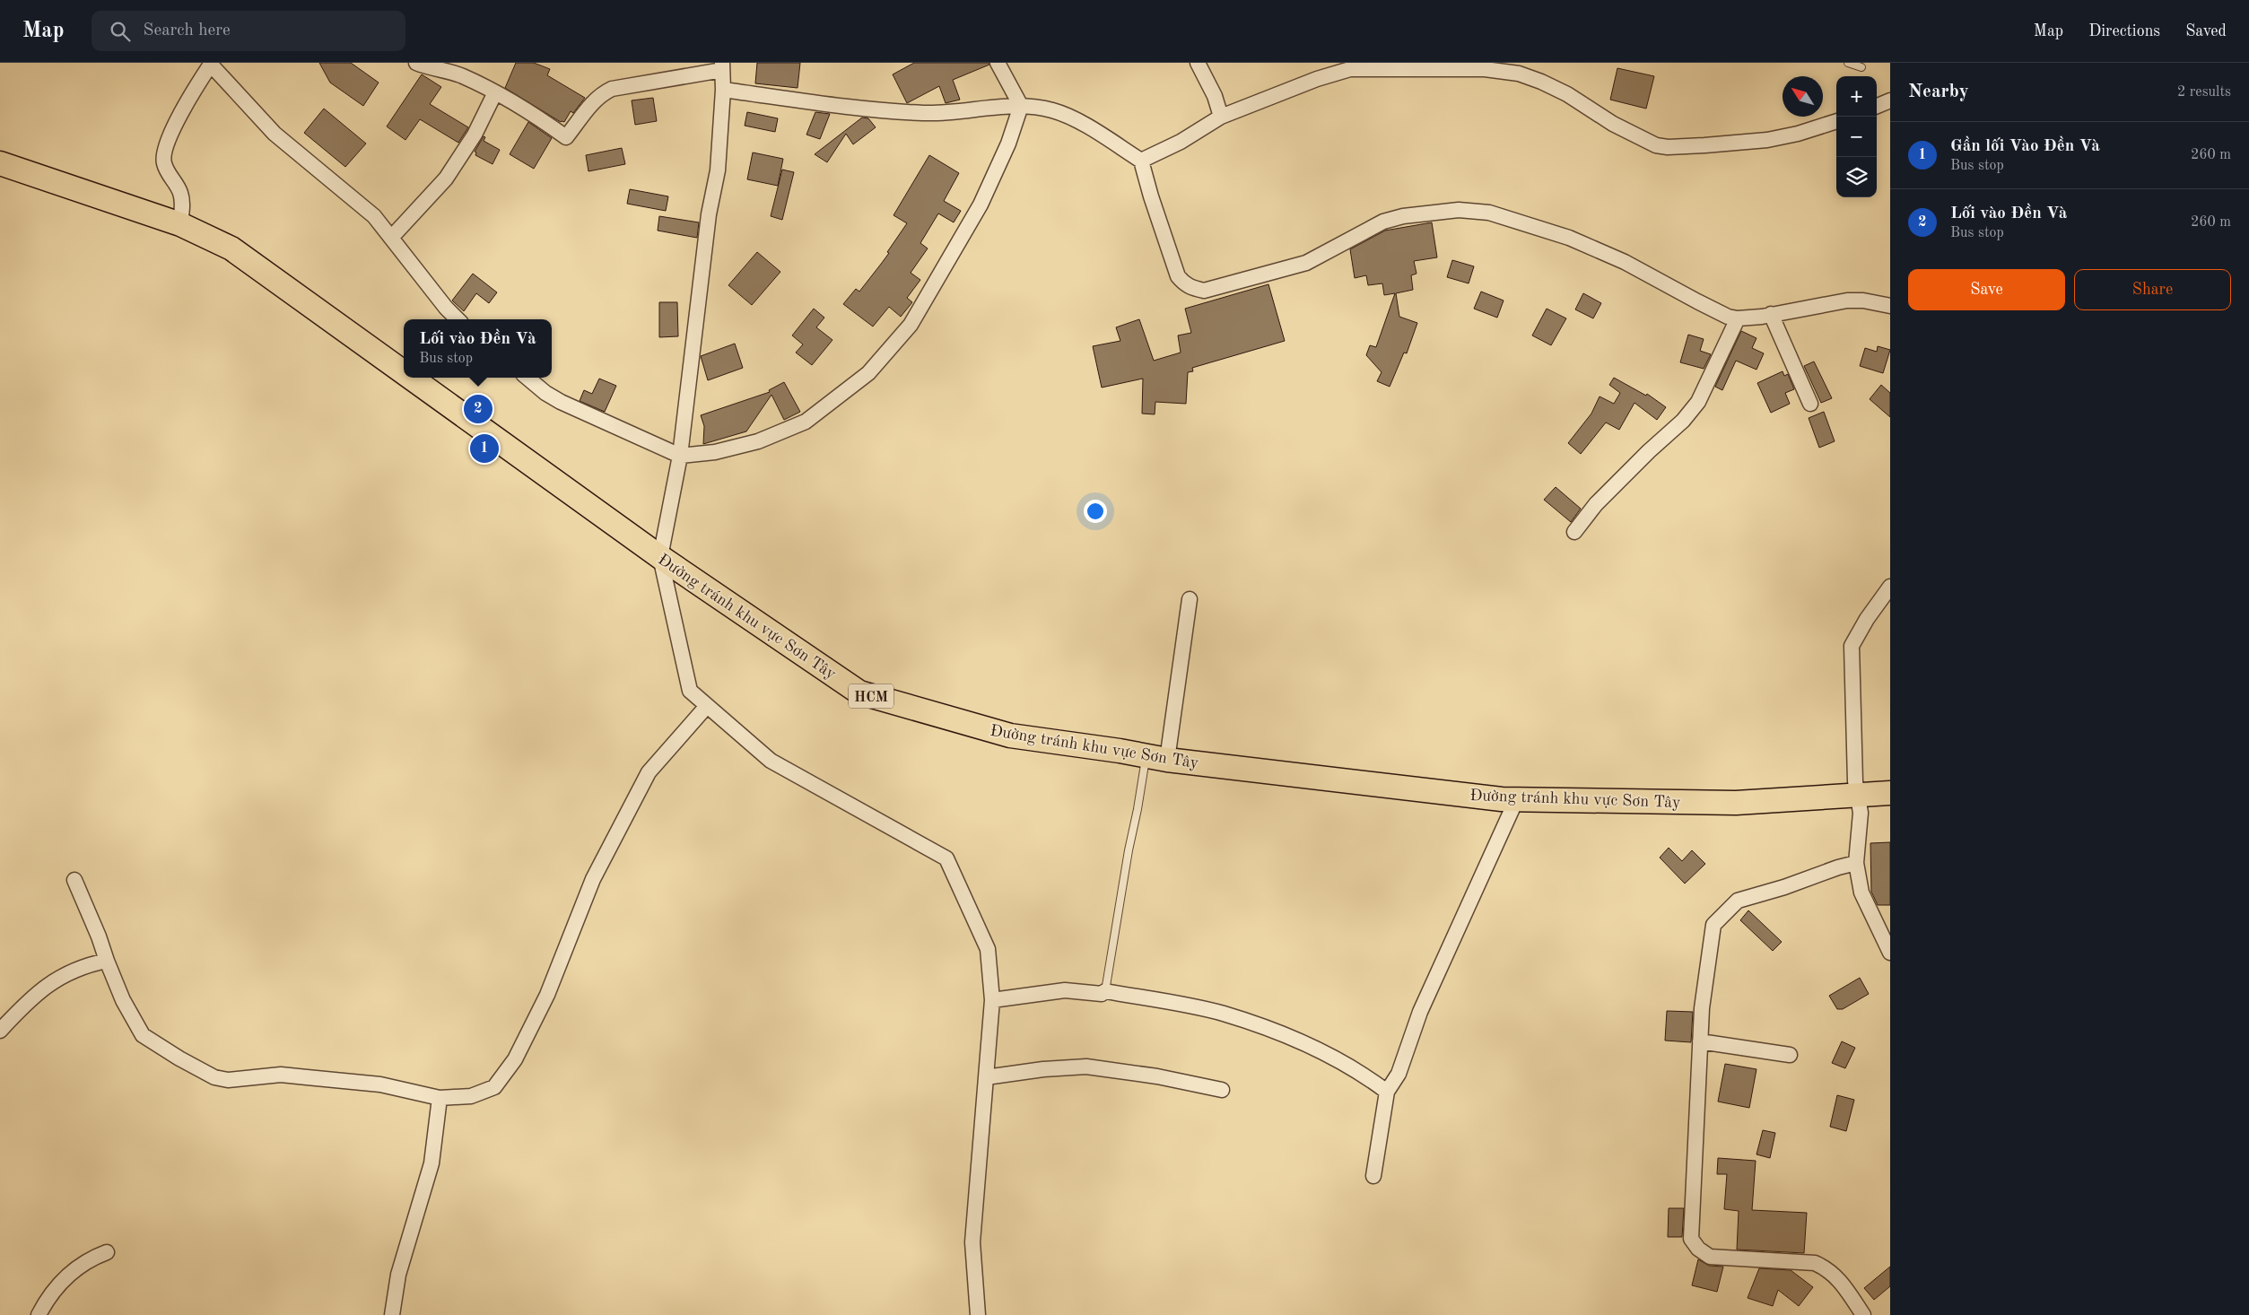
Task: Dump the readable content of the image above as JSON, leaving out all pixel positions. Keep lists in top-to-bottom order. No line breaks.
{"streets":{"highway":["Đường tránh khu vực Sơn Tây","HCM"]},"north":"top left","page":{"header":"Map","search":"Search here","nav":["Map","Directions","Saved"],"heading":["Nearby","2 results"],"map_buttons":["+","−"],"list":[{"mark":"1","name":"Gần lối Vào Đền Và","note":"Bus stop","value":"260 m"},{"mark":"2","name":"Lối vào Đền Và","note":"Bus stop","value":"260 m"}],"buttons":["Save","Share"],"popup":["Lối vào Đền Và","Bus stop"],"pins":["2","1"]}}
